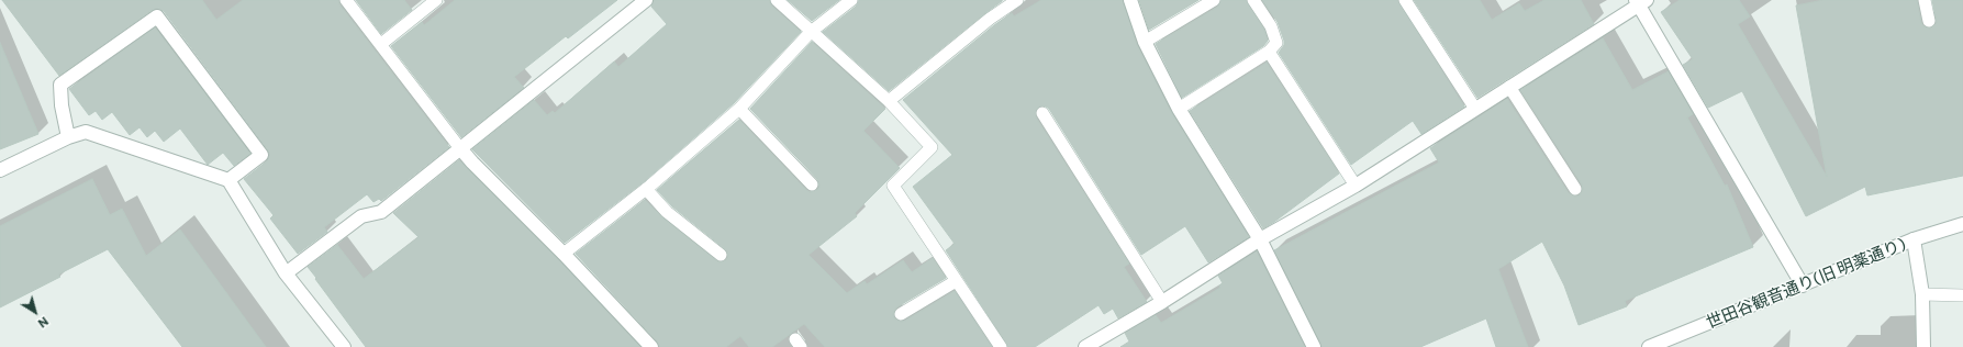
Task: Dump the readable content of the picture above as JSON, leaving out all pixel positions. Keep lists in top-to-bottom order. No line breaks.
{"streets":{"street":["世田谷観音通り(旧 明薬通り)"]},"north":"bottom right"}
